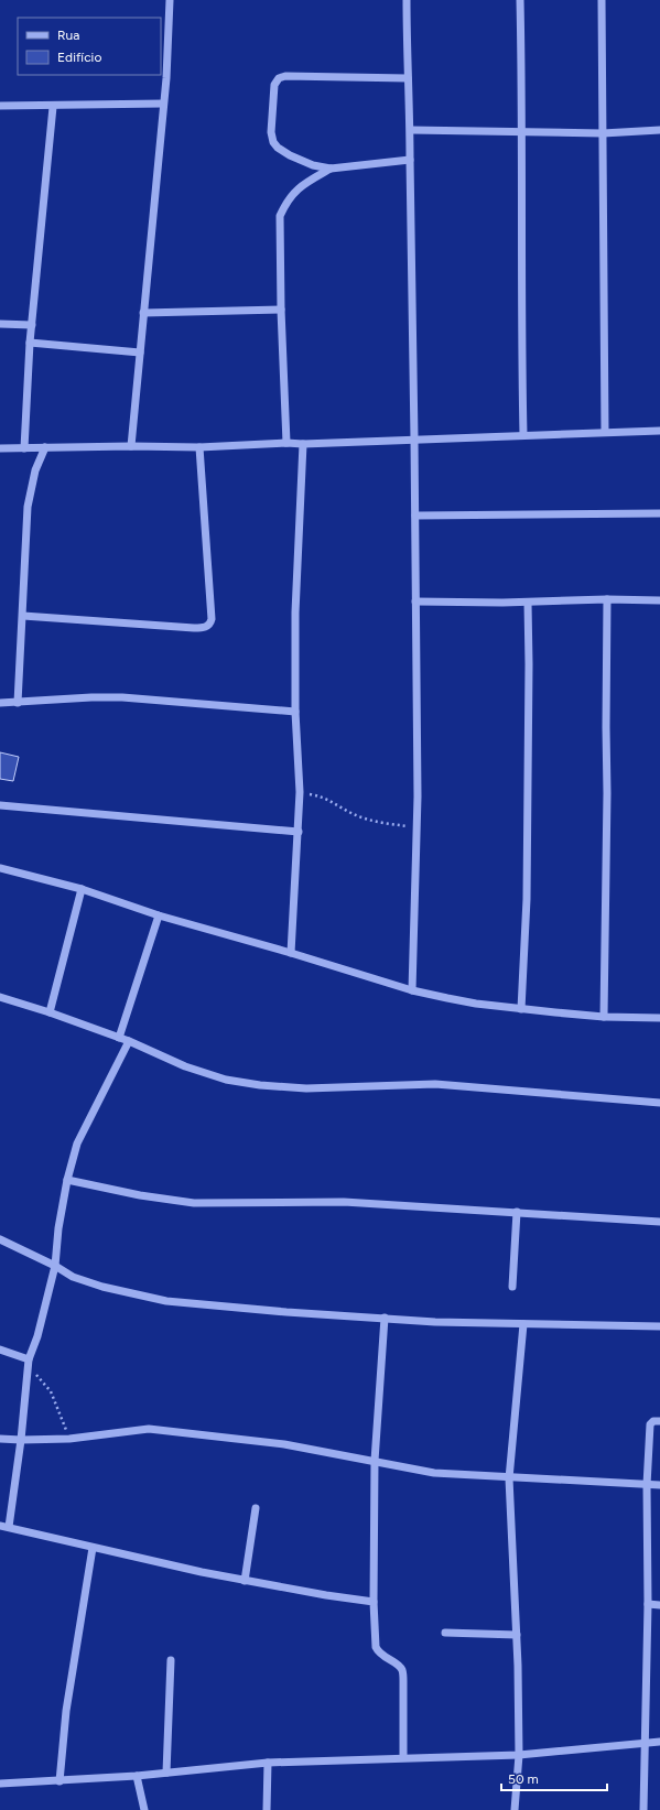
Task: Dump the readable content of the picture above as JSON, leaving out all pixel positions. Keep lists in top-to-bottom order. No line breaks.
{"legend":["Rua","Edifício"],"scale_bar":"50 m"}
